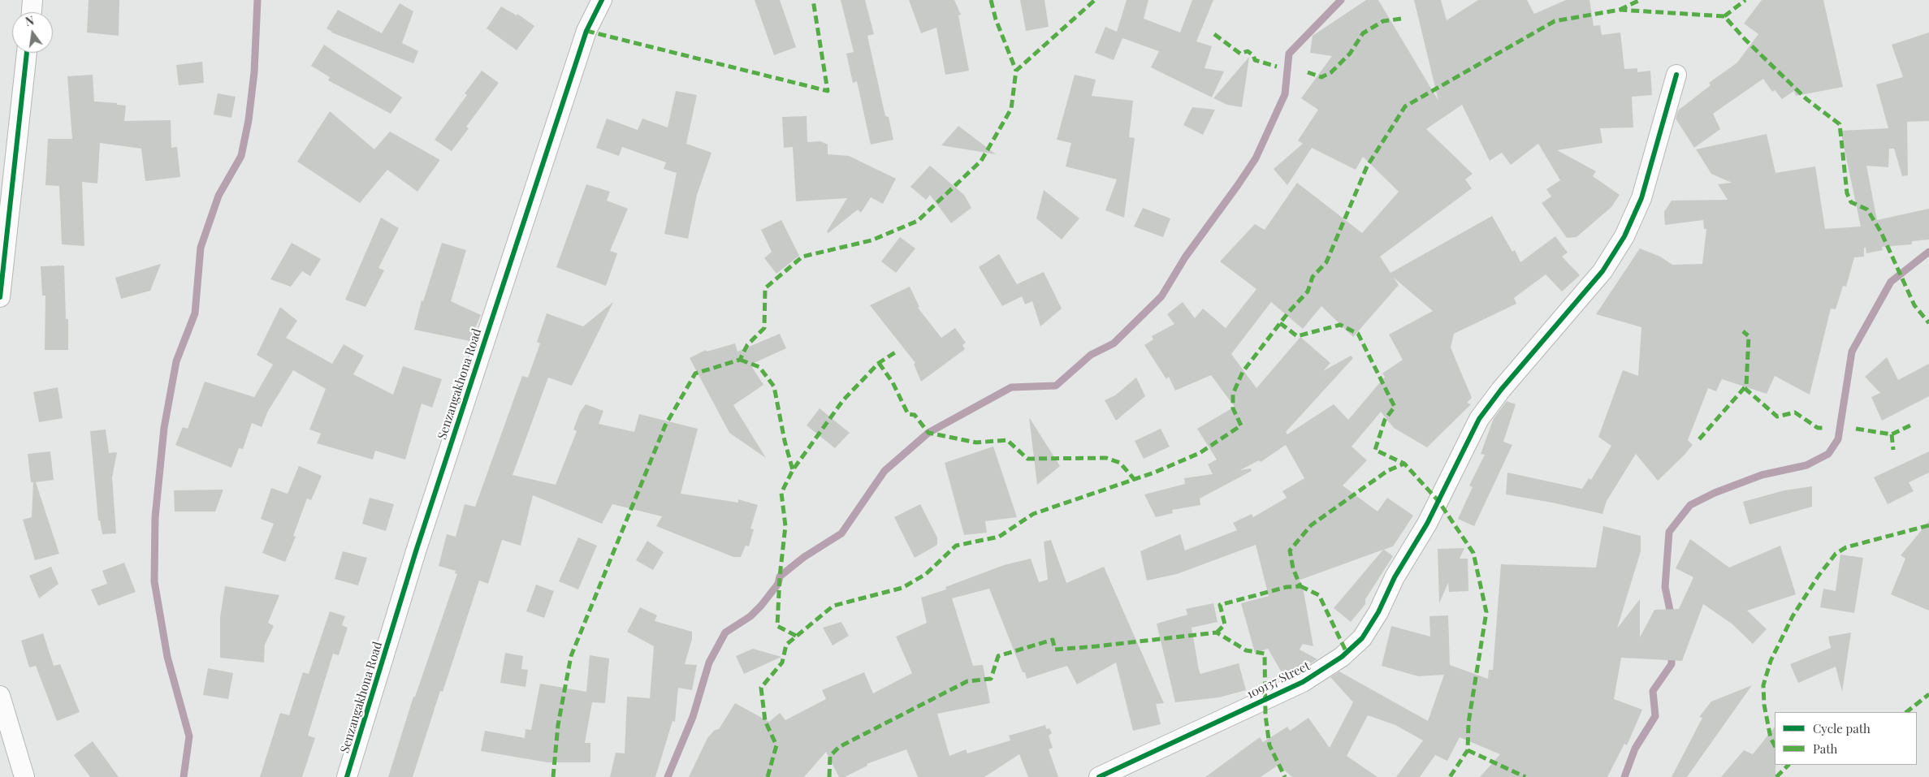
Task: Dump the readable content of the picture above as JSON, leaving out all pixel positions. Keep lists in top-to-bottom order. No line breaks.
{"streets":{"street":["Senzangakhona Road","109137 Street"]},"legend":["Cycle path","Path"],"north":"top"}
